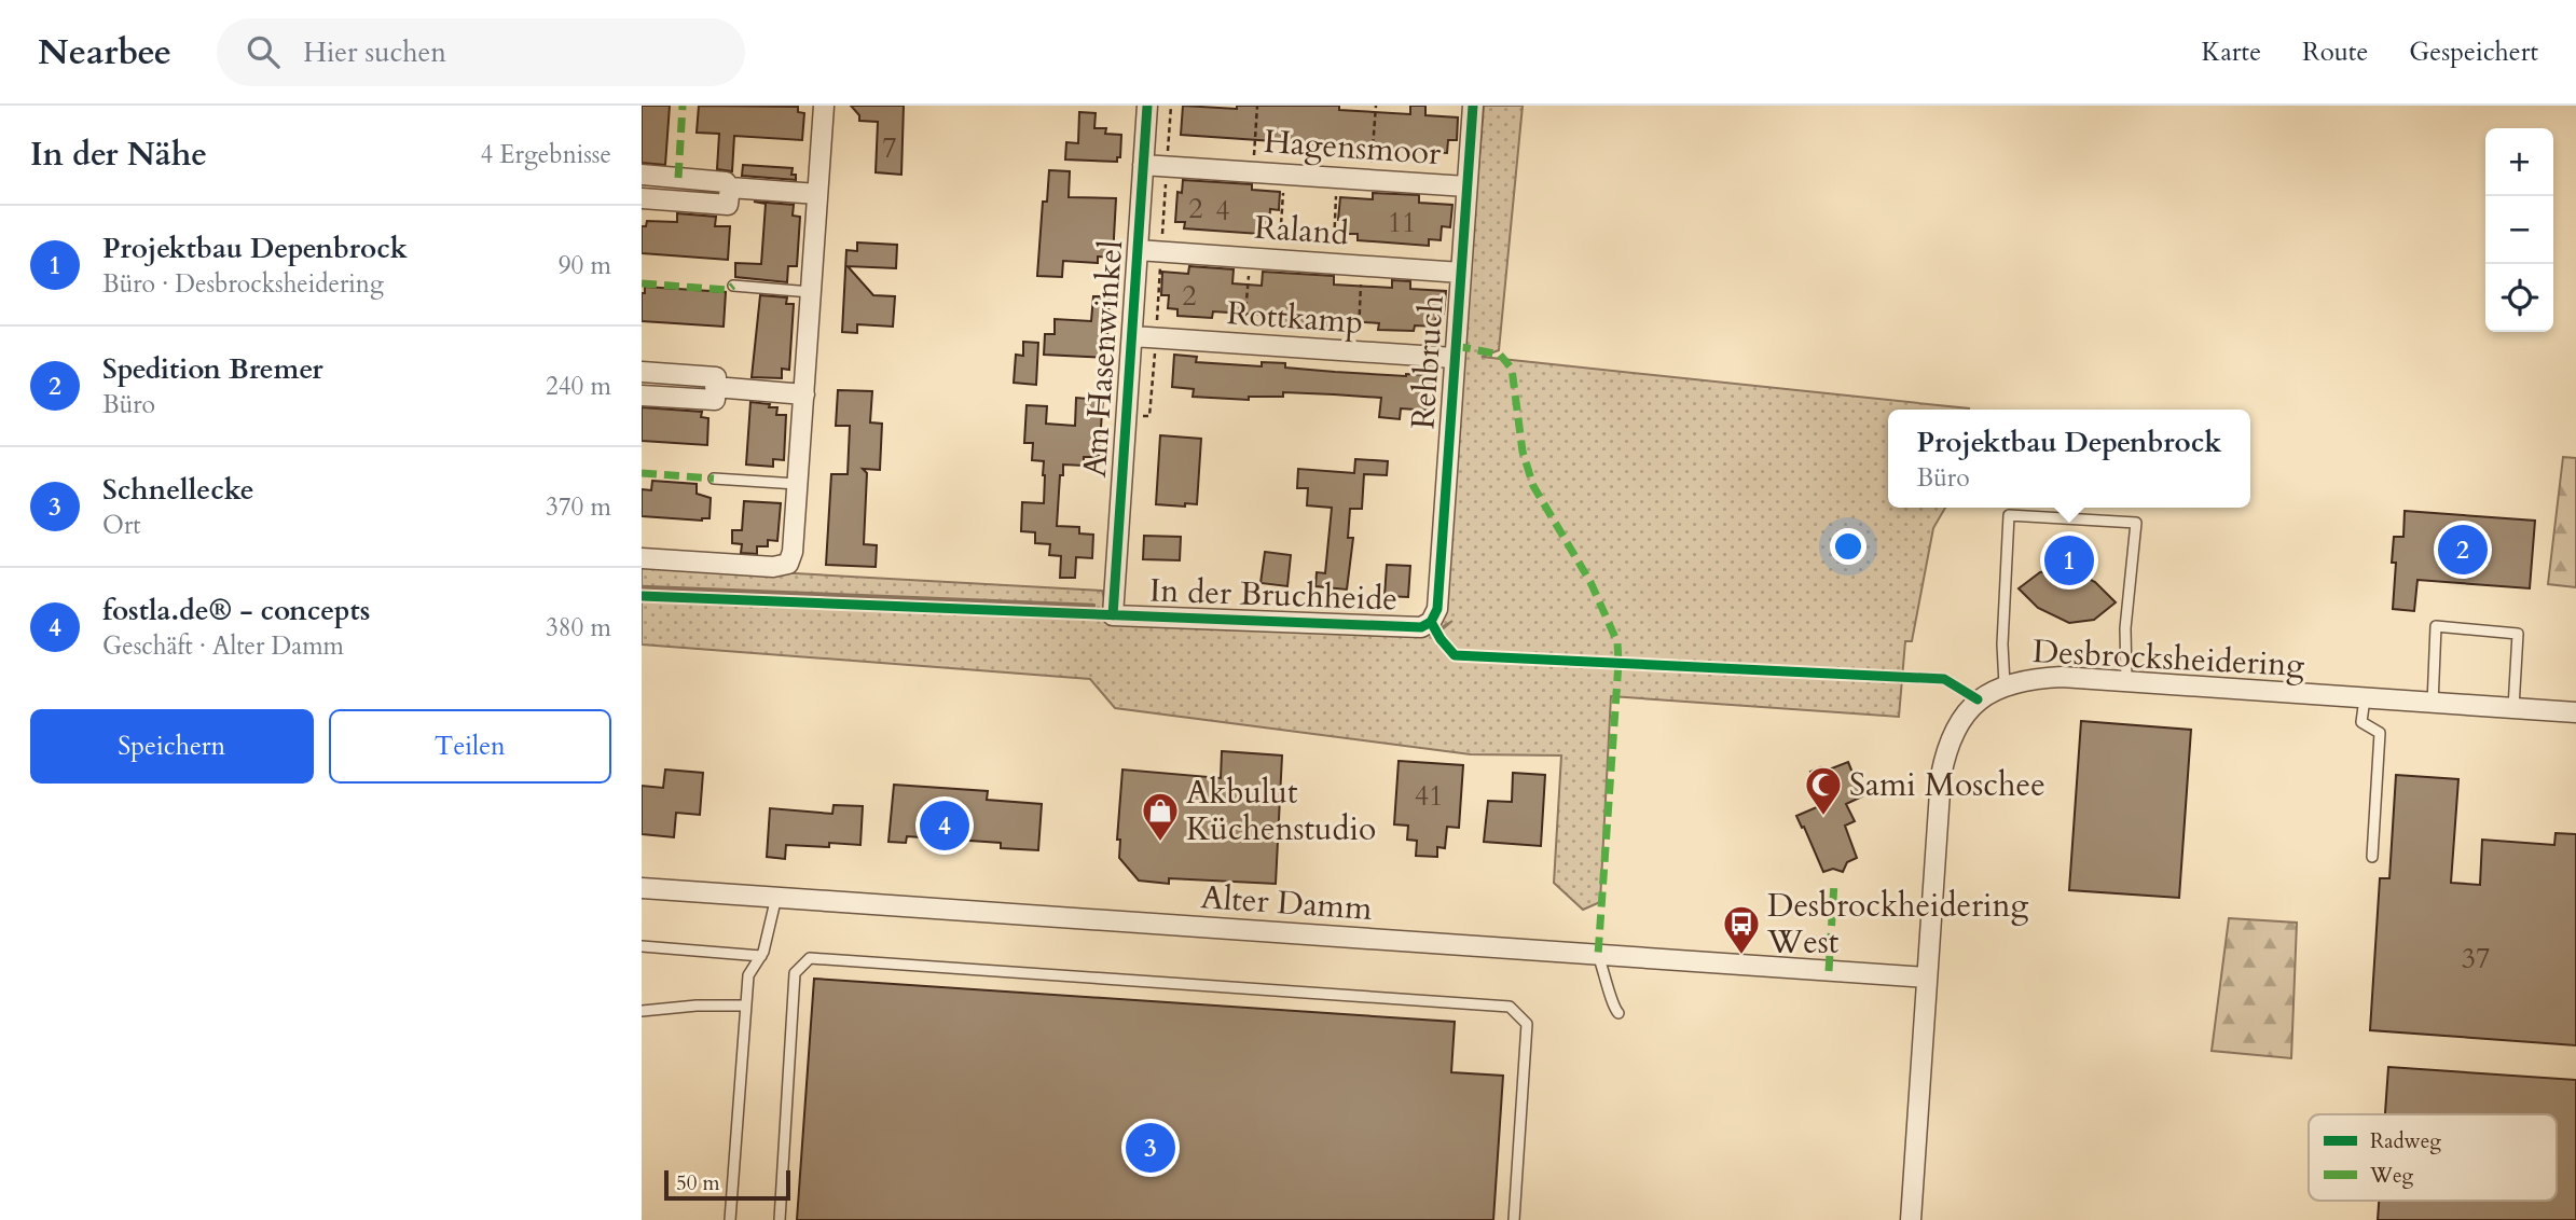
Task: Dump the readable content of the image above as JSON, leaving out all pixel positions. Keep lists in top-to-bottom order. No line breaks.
{"streets":{"street":["Hagensmoor","Raland","Rottkamp","Am Hasenwinkel","Rehbruch","In der Bruchheide","Desbrocksheidering","Alter Damm"]},"crossings":[["Hagensmoor","Am Hasenwinkel"],["Hagensmoor","Rehbruch"],["Raland","Am Hasenwinkel"],["Raland","Rehbruch"],["Rottkamp","Am Hasenwinkel"],["Rottkamp","Rehbruch"],["Am Hasenwinkel","In der Bruchheide"],["Rehbruch","In der Bruchheide"],["Desbrocksheidering","Alter Damm"]],"places":{"mosque":["Sami Moschee"],"shop":["Akbulut Küchenstudio"],"bus stop":["Desbrockheidering West"]},"house_numbers":["7","2","4","11","2","41","37"],"legend":["Radweg","Weg"],"scale_bar":"50 m","page":{"header":"Nearbee","search":"Hier suchen","nav":["Karte","Route","Gespeichert"],"heading":["In der Nähe","4 Ergebnisse"],"map_buttons":["+","−"],"list":[{"mark":"1","name":"Projektbau Depenbrock","note":"Büro · Desbrocksheidering","value":"90 m"},{"mark":"2","name":"Spedition Bremer","note":"Büro","value":"240 m"},{"mark":"3","name":"Schnellecke","note":"Ort","value":"370 m"},{"mark":"4","name":"fostla.de® - concepts","note":"Geschäft · Alter Damm","value":"380 m"}],"popup":["Projektbau Depenbrock","Büro"],"pins":["2","1","4","3"],"buttons":["Speichern","Teilen"],"scale":"50 m"}}
